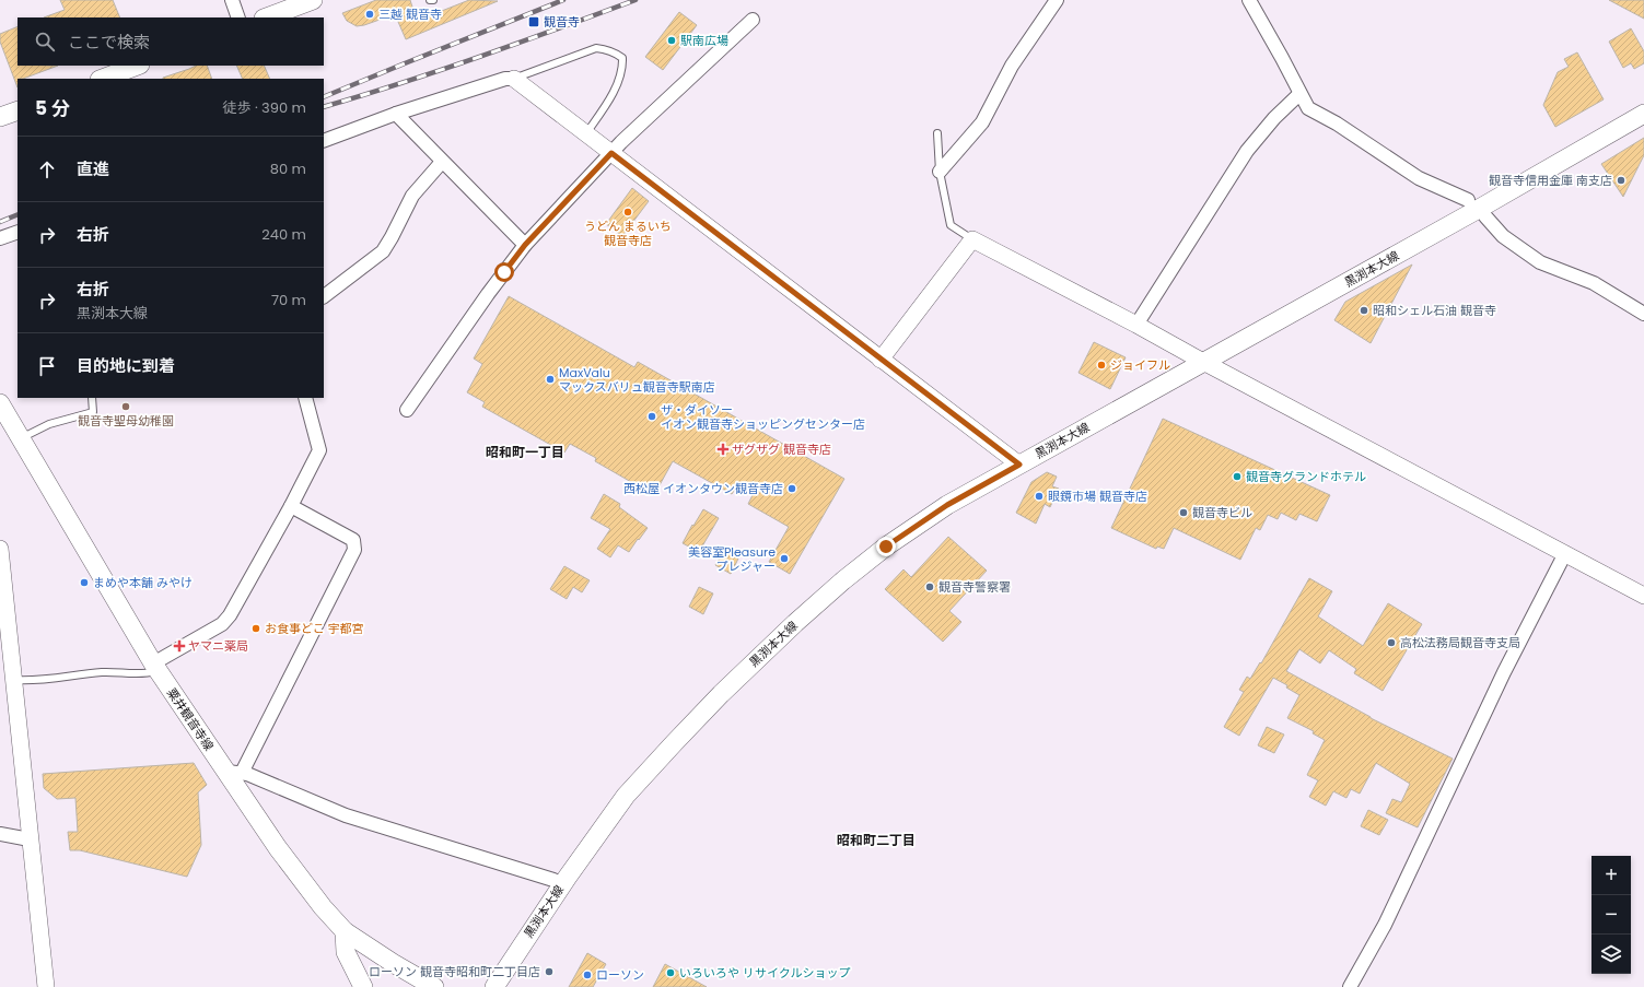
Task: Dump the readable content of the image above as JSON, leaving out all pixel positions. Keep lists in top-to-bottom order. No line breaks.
{"streets":{"main road":["黒渕本大線","粟井観音寺線"]},"districts":["昭和町一丁目","昭和町二丁目"],"places":{"other":["三越 観音寺","駅南広場","観音寺信用金庫 南支店","うどん まるいち 観音寺店","昭和シェル石油 観音寺","ジョイフル","MaxValu マックスバリュ観音寺駅南店","観音寺聖母幼稚園","ザ・ダイソー イオン観音寺ショッピングセンター店","観音寺グランドホテル","西松屋 イオンタウン観音寺店","眼鏡市場 観音寺店","観音寺ビル","美容室Pleasure プレジャー","まめや本舗 みやけ","観音寺警察署","お食事どこ 宇都宮","高松法務局観音寺支局","ローソン 観音寺昭和町二丁目店","いろいろや リサイクルショップ","ローソン"],"transit":["観音寺"],"health":["ザグザグ 観音寺店","ヤマニ薬局"]},"page":{"search":"ここで検索","heading":["5 分","徒歩 · 390 m"],"list":[["直進","80 m"],["右折","240 m"],["右折","黒渕本大線","70 m"],"目的地に到着"],"map_buttons":["+","−"]}}
